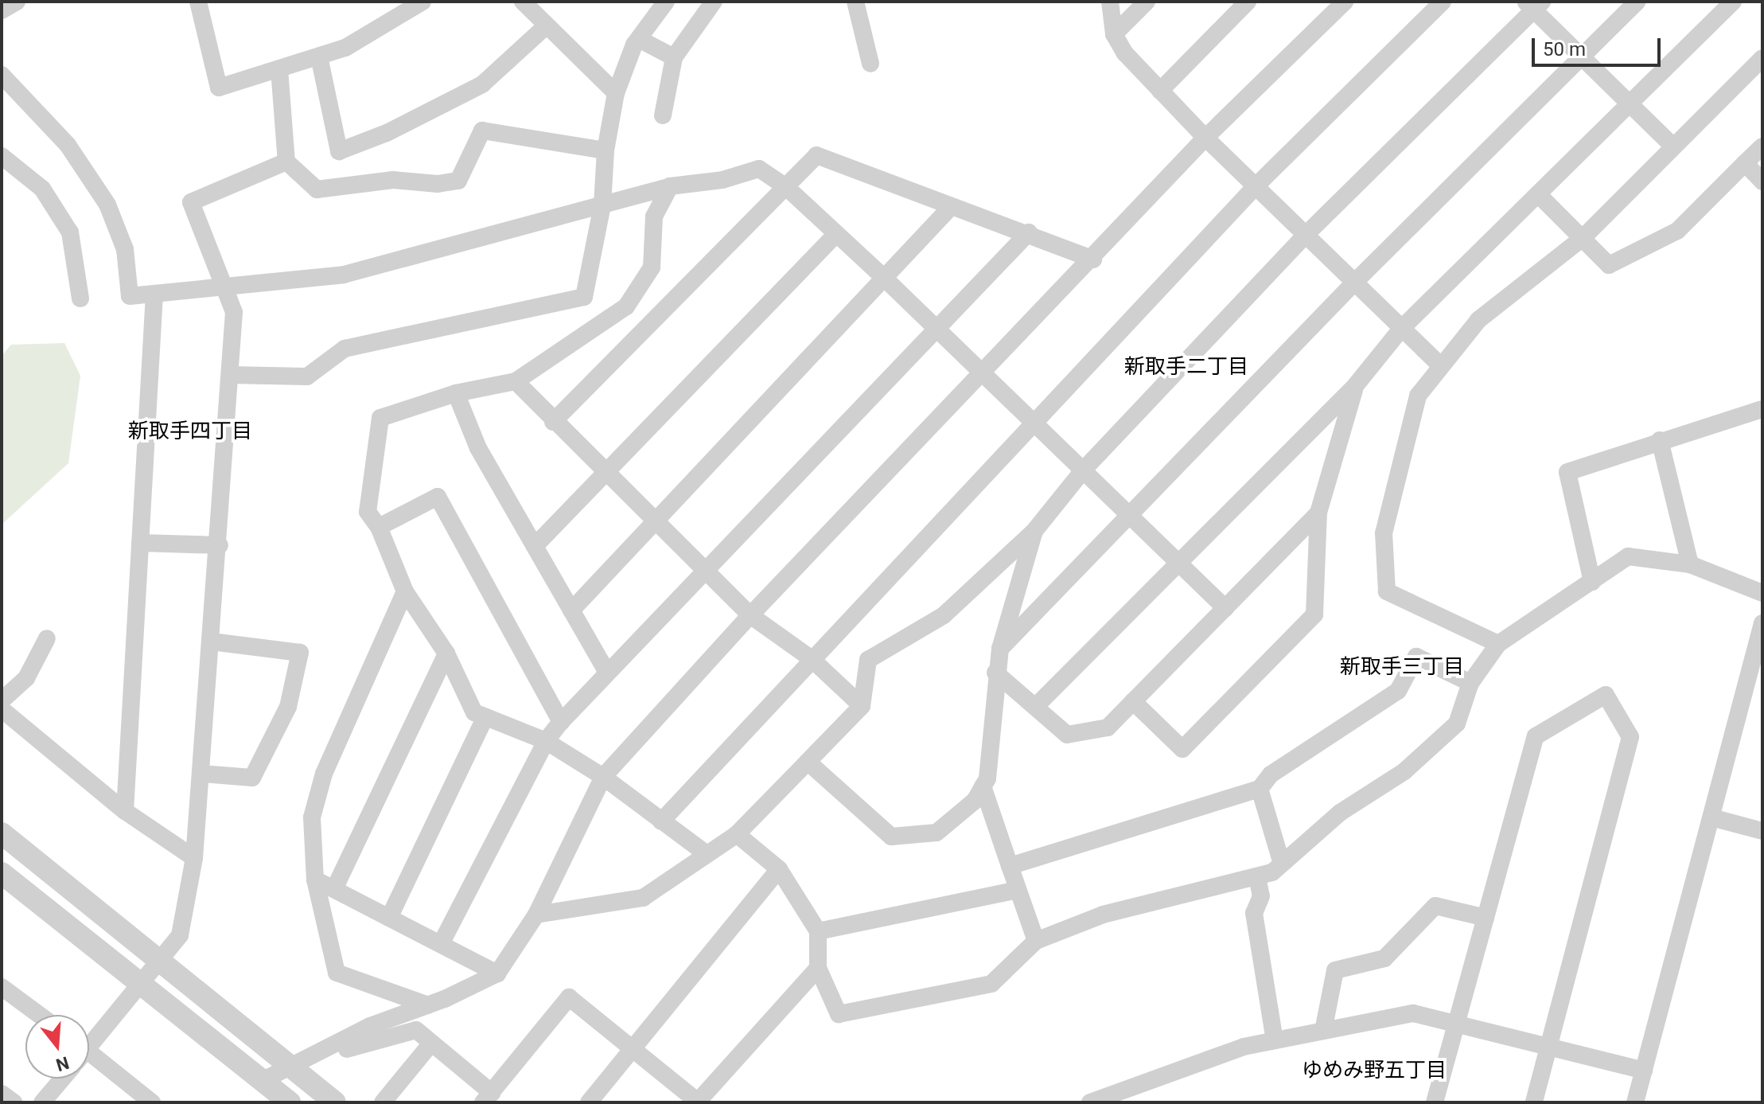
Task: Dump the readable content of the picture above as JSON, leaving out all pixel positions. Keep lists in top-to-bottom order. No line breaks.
{"districts":["新取手二丁目","新取手四丁目","新取手三丁目","ゆめみ野五丁目"],"scale_bar":"50 m","north":"bottom"}
